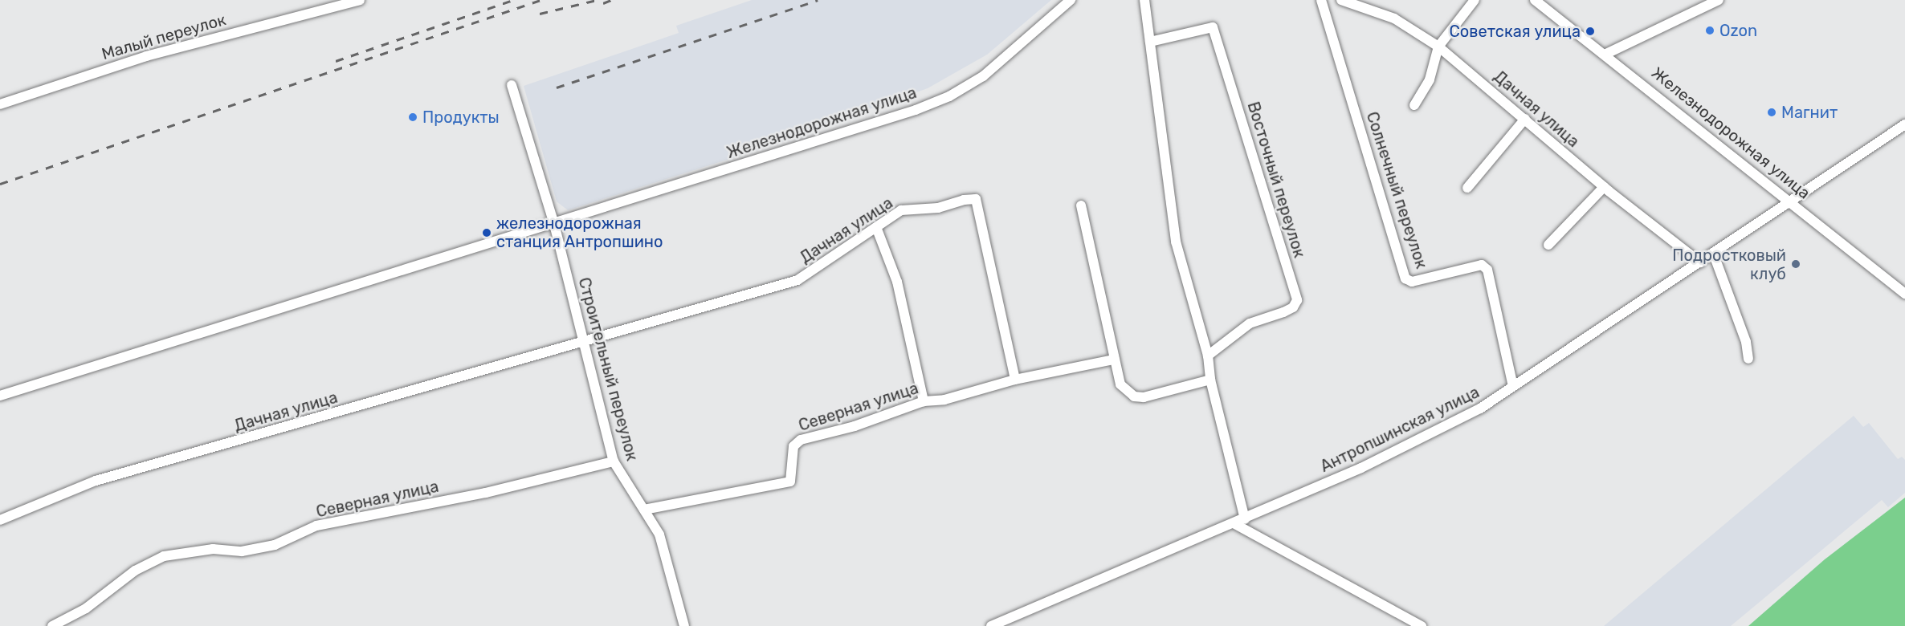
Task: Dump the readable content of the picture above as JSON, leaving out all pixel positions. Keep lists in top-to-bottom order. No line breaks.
{"streets":{"street":["Малый переулок","Дачная улица","Железнодорожная улица","Восточный переулок","Солнечный переулок","Строительный переулок","Северная улица","Антропшинская улица"]},"crossings":[["Дачная улица","Строительный переулок"],["Дачная улица","Северная улица"],["Дачная улица","Антропшинская улица"],["Железнодорожная улица","Строительный переулок"],["Железнодорожная улица","Антропшинская улица"],["Солнечный переулок","Антропшинская улица"],["Строительный переулок","Северная улица"]],"places":["Ozon","Советская улица","Магнит","Продукты","железнодорожная станция Антропшино","Подростковый клуб"]}
